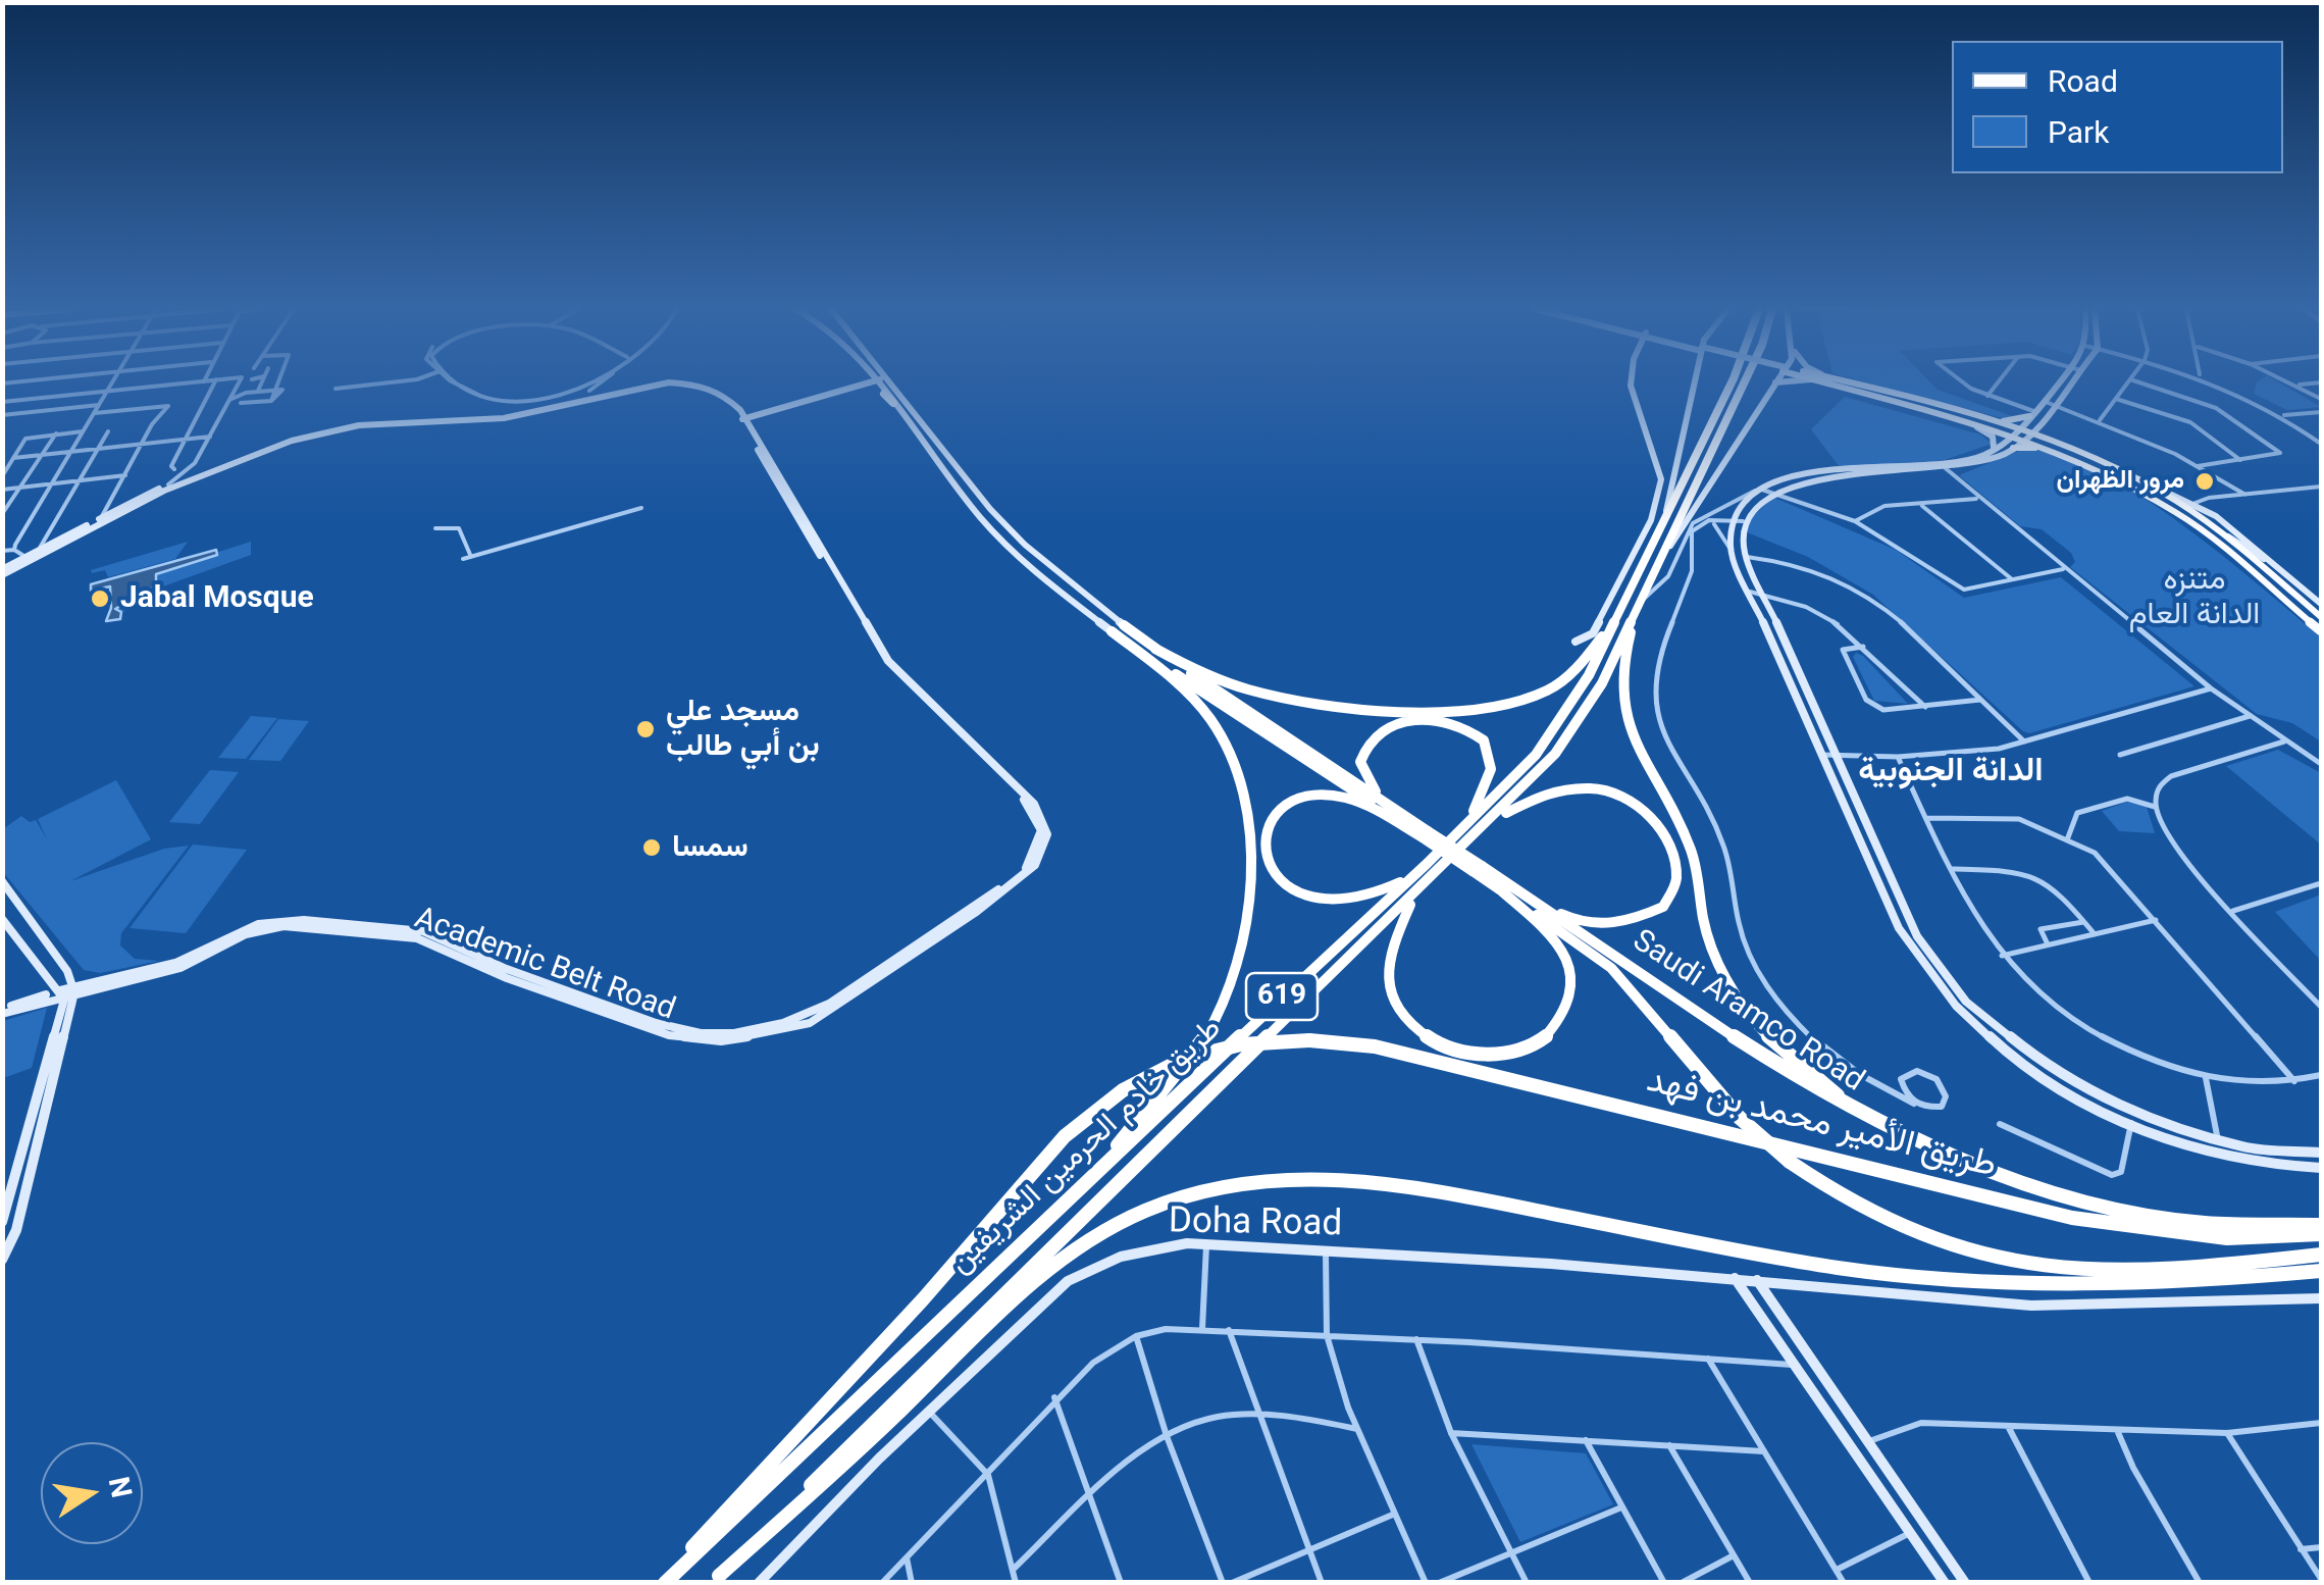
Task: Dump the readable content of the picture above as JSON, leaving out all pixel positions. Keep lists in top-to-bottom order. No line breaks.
{"streets":{"highway":["619","Saudi Aramco Road","طريق الأمير محمد بن فهد","طريق خادم الحرمين الشريفين"],"street":["Academic Belt Road","Doha Road"]},"crossings":[["Saudi Aramco Road","طريق الأمير محمد بن فهد"],["طريق الأمير محمد بن فهد","طريق خادم الحرمين الشريفين"]],"districts":["الدانة الجنوبية"],"parks":["متنزه الدانة العام"],"places":["مرور الظهران","Jabal Mosque","مسجد علي بن أبي طالب","سمسا"],"legend":["Road","Park"],"north":"right"}
